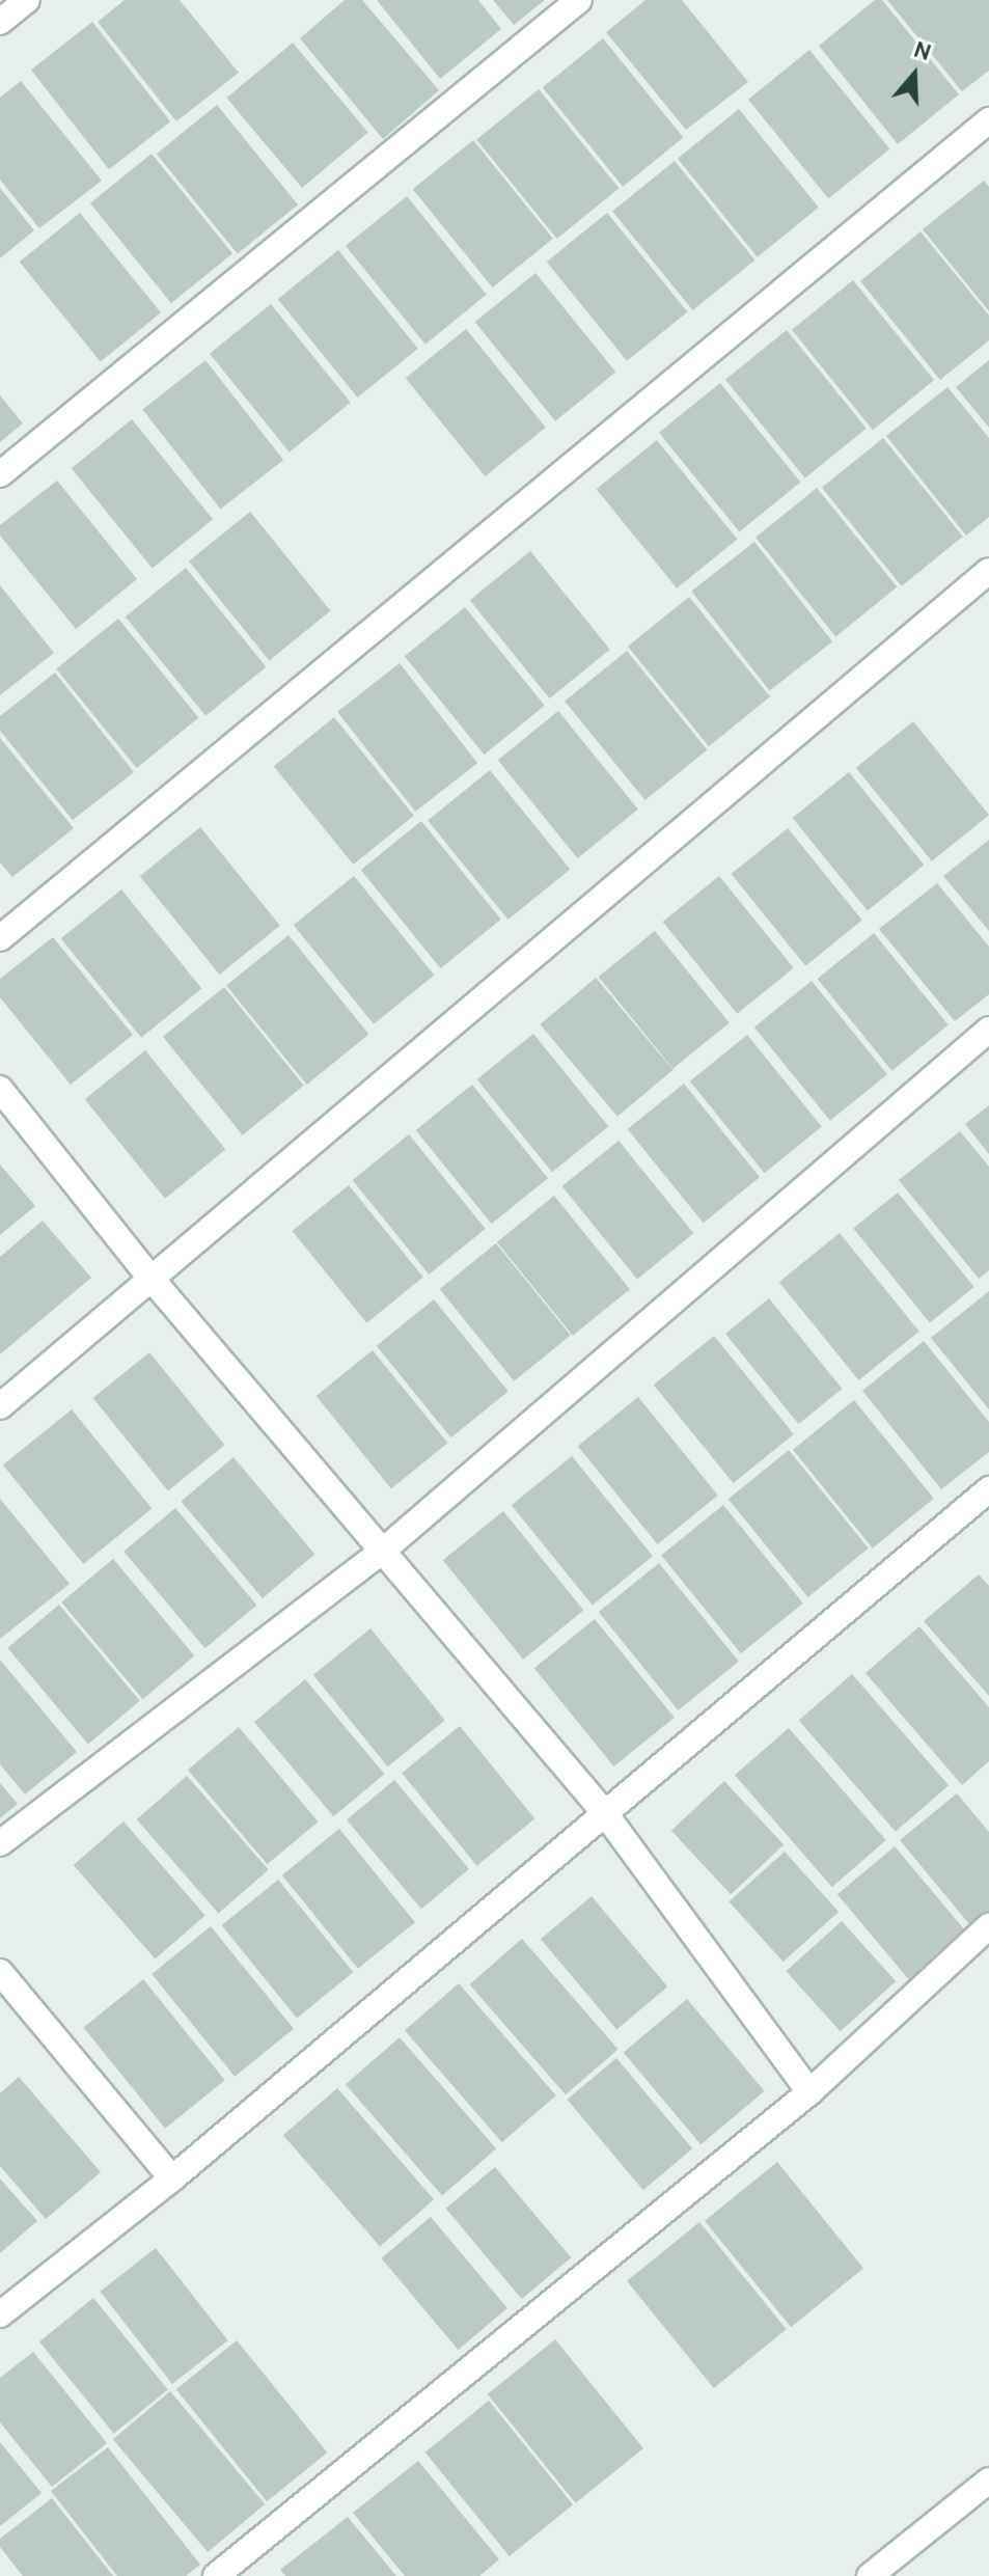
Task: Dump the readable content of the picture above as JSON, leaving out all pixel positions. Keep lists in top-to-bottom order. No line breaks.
{"north":"top"}
